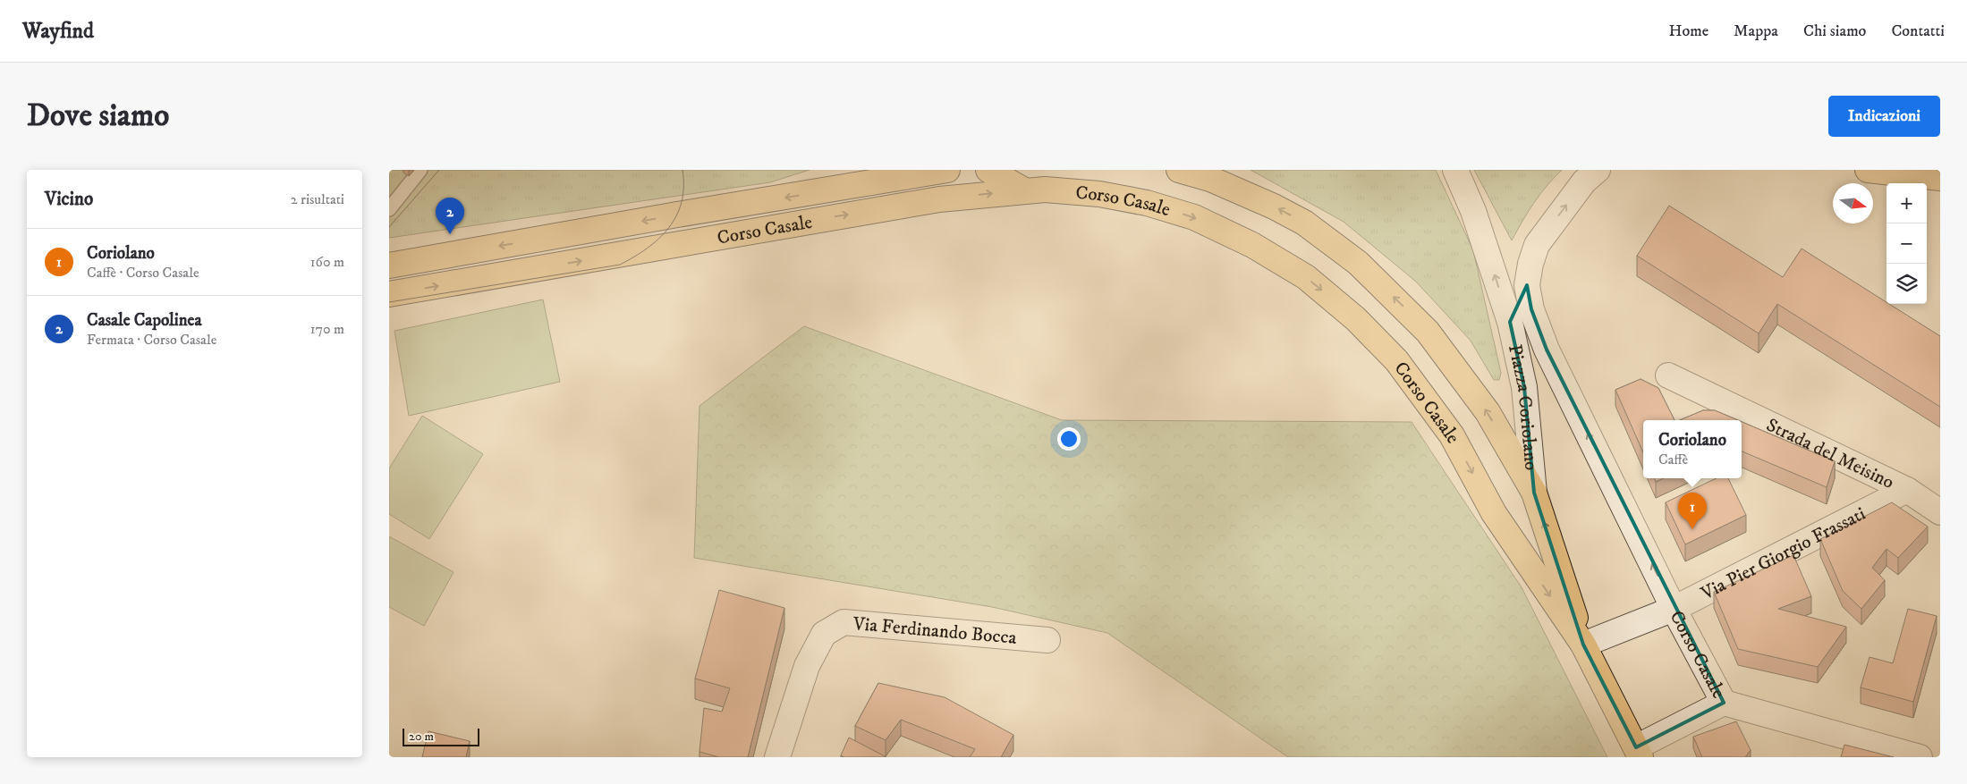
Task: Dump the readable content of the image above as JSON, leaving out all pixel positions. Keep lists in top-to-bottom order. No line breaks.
{"streets":{"main road":["Corso Casale"],"street":["Piazza Coriolano","Strada del Meisino","Via Pier Giorgio Frassati","Via Ferdinando Bocca"]},"crossings":[["Corso Casale","Piazza Coriolano"],["Corso Casale","Via Pier Giorgio Frassati"],["Strada del Meisino","Via Pier Giorgio Frassati"]],"one_way":["Piazza Coriolano"],"scale_bar":"20 m","north":"right","page":{"header":"Wayfind","nav":["Home","Mappa","Chi siamo","Contatti"],"buttons":"Indicazioni","title":"Dove siamo","heading":["Vicino","2 risultati"],"map_buttons":["+","−"],"pins":["2","1"],"list":[{"mark":"1","name":"Coriolano","note":"Caffè · Corso Casale","value":"160 m"},{"mark":"2","name":"Casale Capolinea","note":"Fermata · Corso Casale","value":"170 m"}],"popup":["Coriolano","Caffè"],"scale":"20 m"}}
